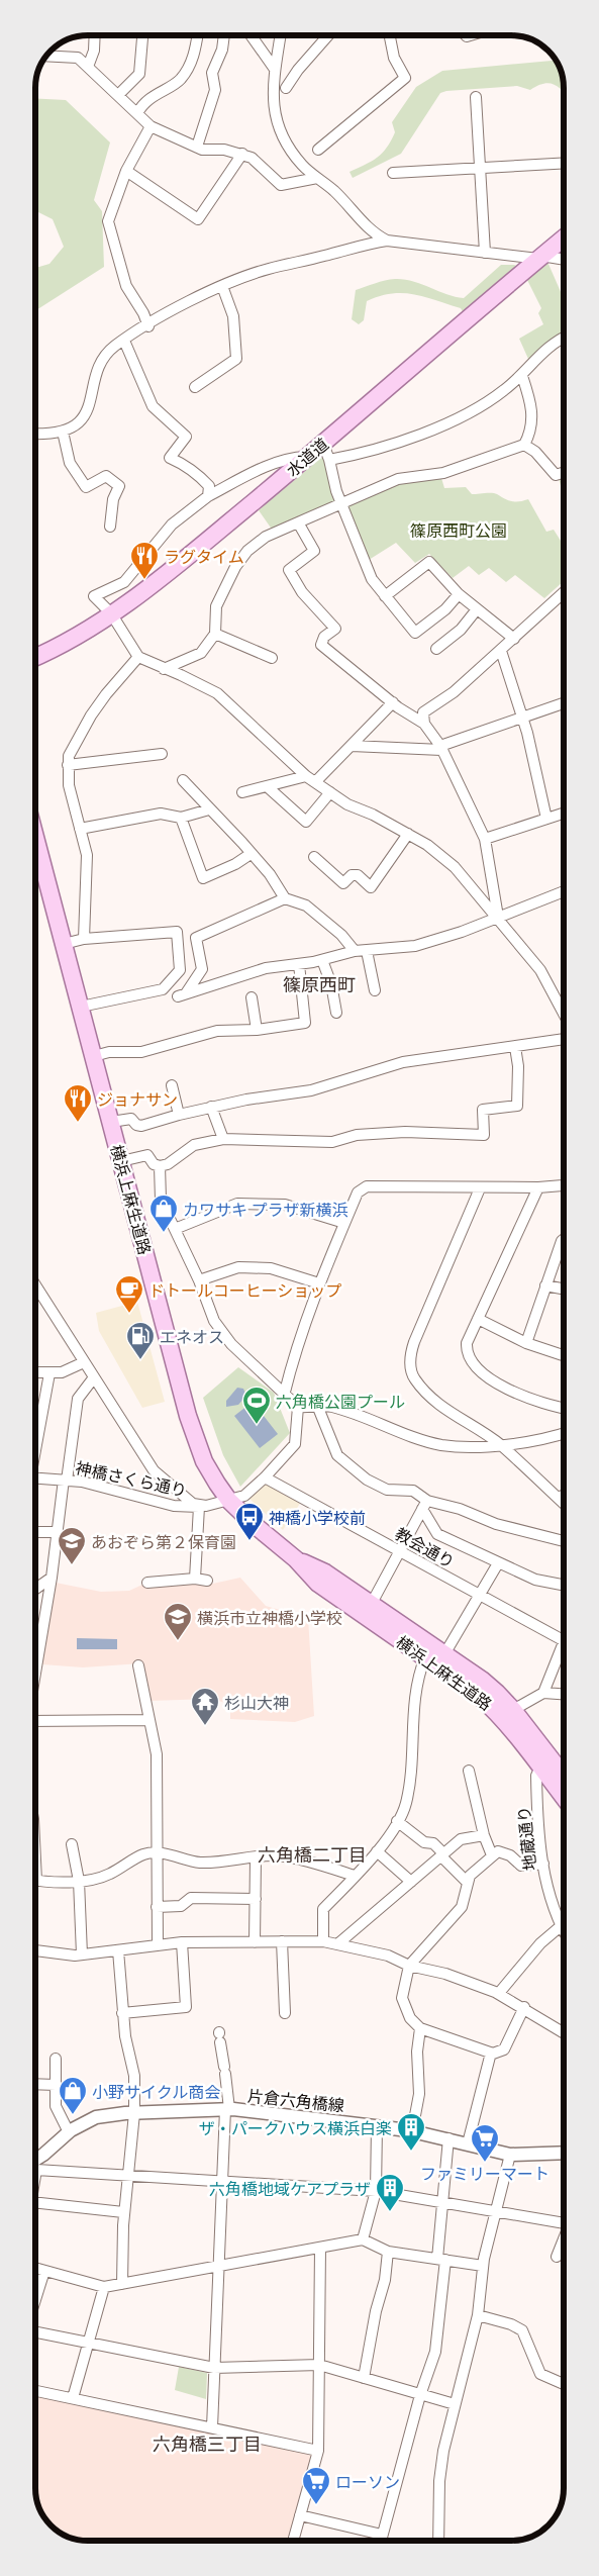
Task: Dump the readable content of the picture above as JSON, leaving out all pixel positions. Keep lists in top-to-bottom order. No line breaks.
{"streets":{"main road":["水道道","横浜上麻生道路"],"street":["神橋さくら通り","教会通り","地蔵通り","片倉六角橋線"]},"crossings":[["横浜上麻生道路","神橋さくら通り"],["横浜上麻生道路","地蔵通り"],["神橋さくら通り","教会通り"]],"districts":["篠原西町","六角橋二丁目","六角橋三丁目"],"parks":["篠原西町公園"],"places":{"restaurant":["ラグタイム","ジョナサン"],"shop":["カワサキ プラザ新横浜","小野サイクル商会"],"cafe":["ドトールコーヒーショップ"],"fuel station":["エネオス"],"sports":["六角橋公園プール"],"bus stop":["神橋小学校前"],"school or university":["あおぞら第２保育園","横浜市立神橋小学校"],"temple":["杉山大神"],"building":["ザ・パークハウス横浜白楽","六角橋地域ケアプラザ"],"supermarket":["ファミリーマート","ローソン"]}}
